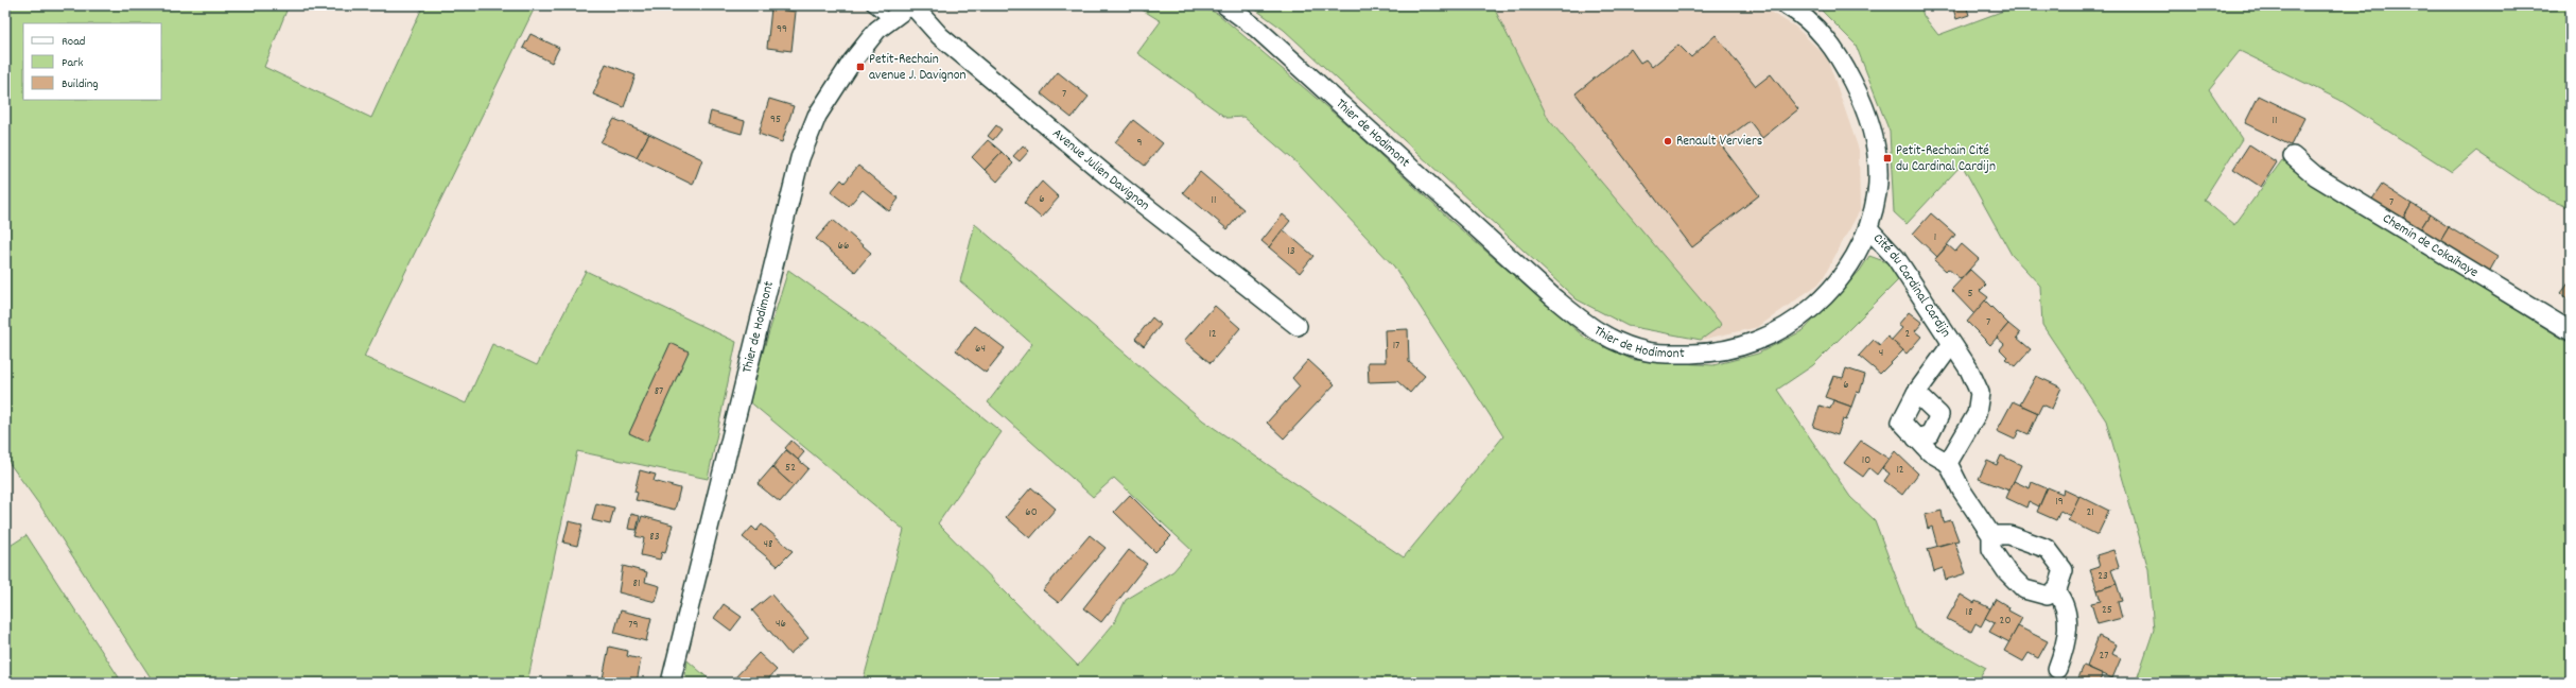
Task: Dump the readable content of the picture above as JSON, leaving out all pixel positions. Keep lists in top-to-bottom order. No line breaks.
{"streets":{"street":["Thier de Hodimont","Avenue Julien Davignon","Chemin de Cokaihaye","Cité du Cardinal Cardijn"]},"crossings":[["Thier de Hodimont","Avenue Julien Davignon"],["Thier de Hodimont","Cité du Cardinal Cardijn"]],"places":{"transit":["Petit-Rechain avenue J. Davignon","Petit-Rechain Cité du Cardinal Cardijn"],"other":["Renault Verviers"]},"house_numbers":["99","7","95","11","9","6","11","7","1","66","13","5","7","12","2","17","64","4","6","87","10","52","12","19","60","21","83","48","23","81","25","18","20","46","79","27"],"legend":["Road","Park","Building"]}
